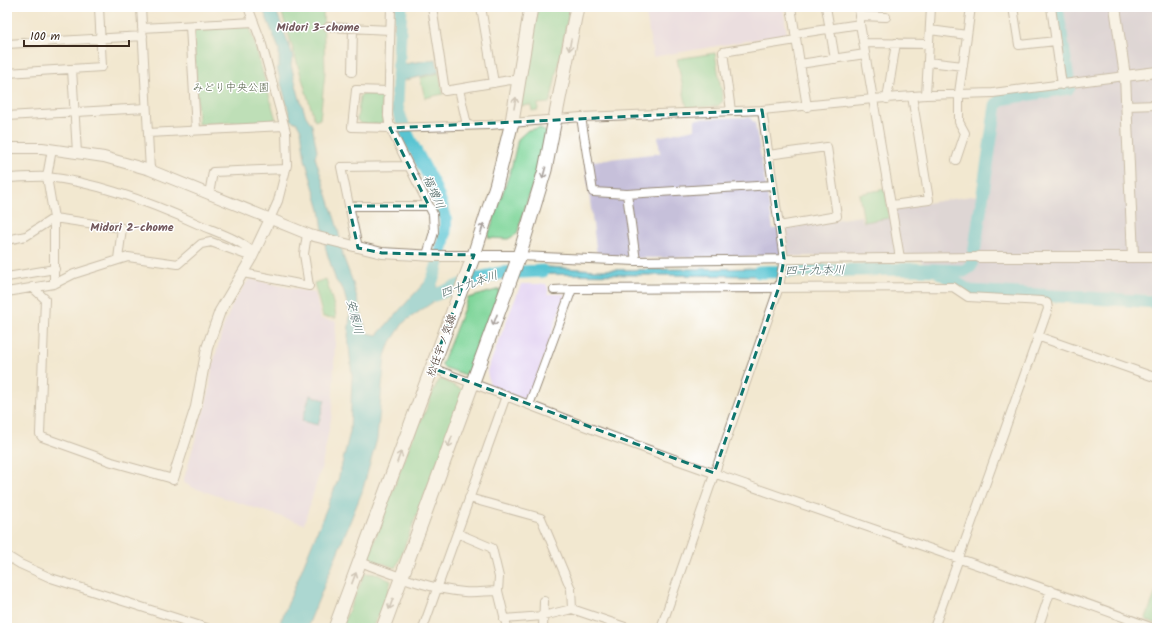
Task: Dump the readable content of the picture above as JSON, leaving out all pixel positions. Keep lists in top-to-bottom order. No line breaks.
{"streets":{"main road":["松任宇ノ気線"]},"districts":["Midori 3-chome","Midori 2-chome"],"water":["福増川","四十九本川","安原川"],"parks":["みどり中央公園"],"scale_bar":"100 m"}
